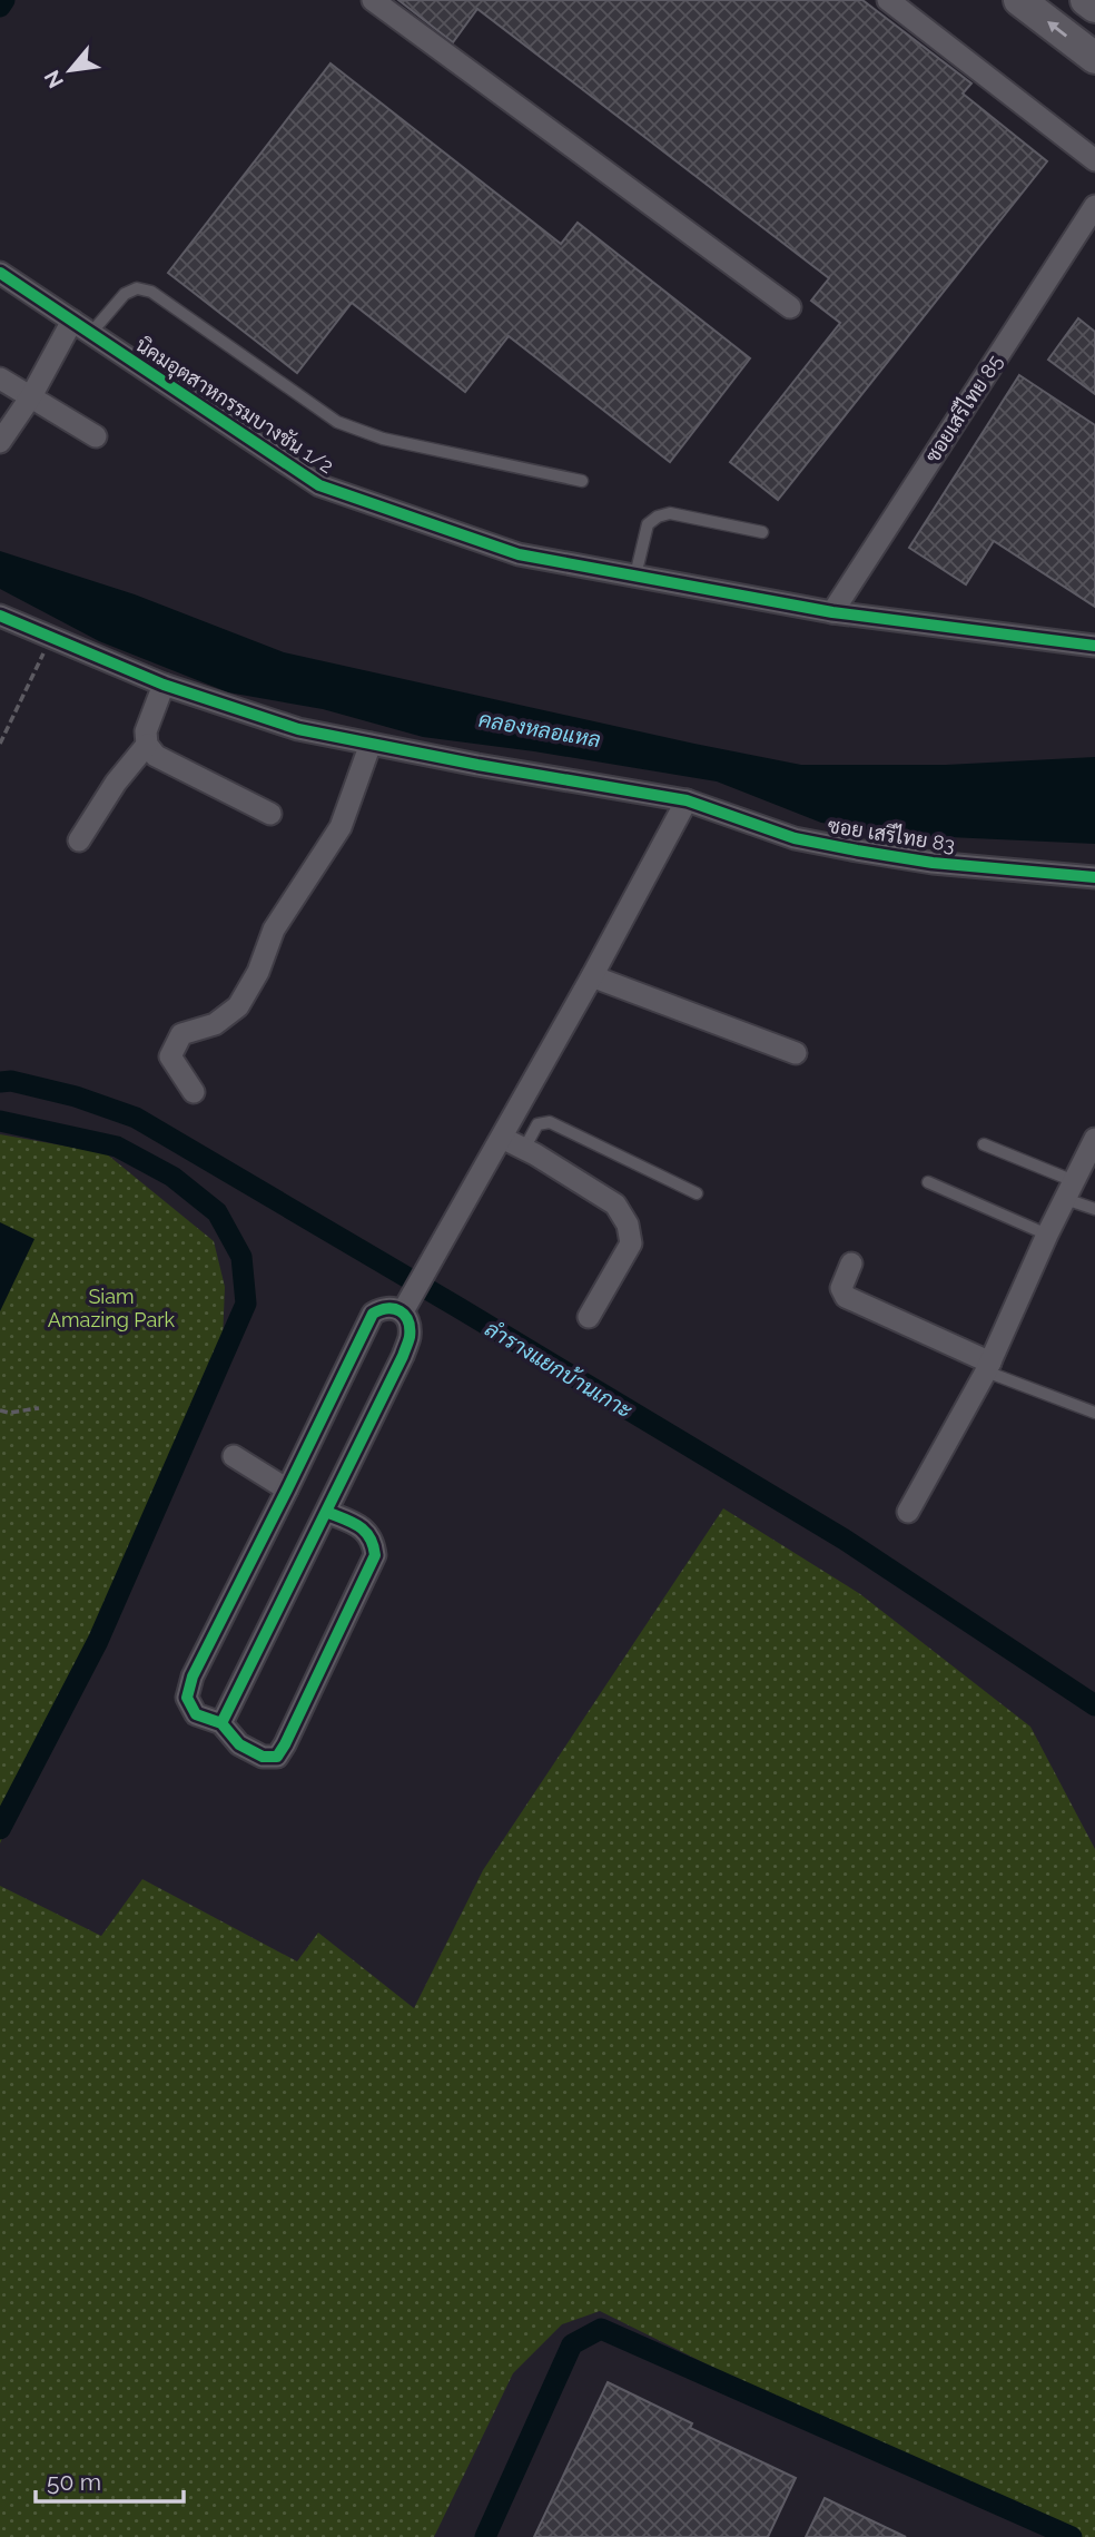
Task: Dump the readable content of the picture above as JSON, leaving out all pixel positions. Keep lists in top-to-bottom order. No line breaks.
{"streets":{"street":["นิคมอุตสาหกรรมบางชัน 1/2","ซอยเสรีไทย 85","ซอย เสรีไทย 83"]},"crossings":[["นิคมอุตสาหกรรมบางชัน 1/2","ซอยเสรีไทย 85"]],"water":["คลองหลอแหล","ลำรางแยกบ้านเกาะ"],"parks":["Siam Amazing Park"],"scale_bar":"50 m","north":"bottom left"}
